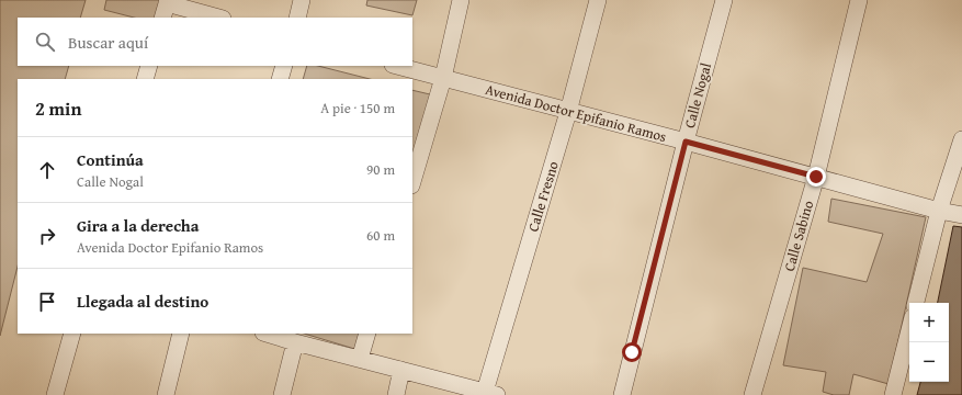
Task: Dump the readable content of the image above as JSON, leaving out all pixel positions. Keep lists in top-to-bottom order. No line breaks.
{"streets":{"street":["Calle Nogal","Avenida Doctor Epifanio Ramos","Calle Fresno","Calle Sabino"]},"crossings":[["Calle Nogal","Avenida Doctor Epifanio Ramos"],["Avenida Doctor Epifanio Ramos","Calle Fresno"],["Avenida Doctor Epifanio Ramos","Calle Sabino"]],"page":{"search":"Buscar aquí","heading":["2 min","A pie · 150 m"],"list":[["Continúa","Calle Nogal","90 m"],["Gira a la derecha","Avenida Doctor Epifanio Ramos","60 m"],"Llegada al destino"],"map_buttons":["+","−"]}}
